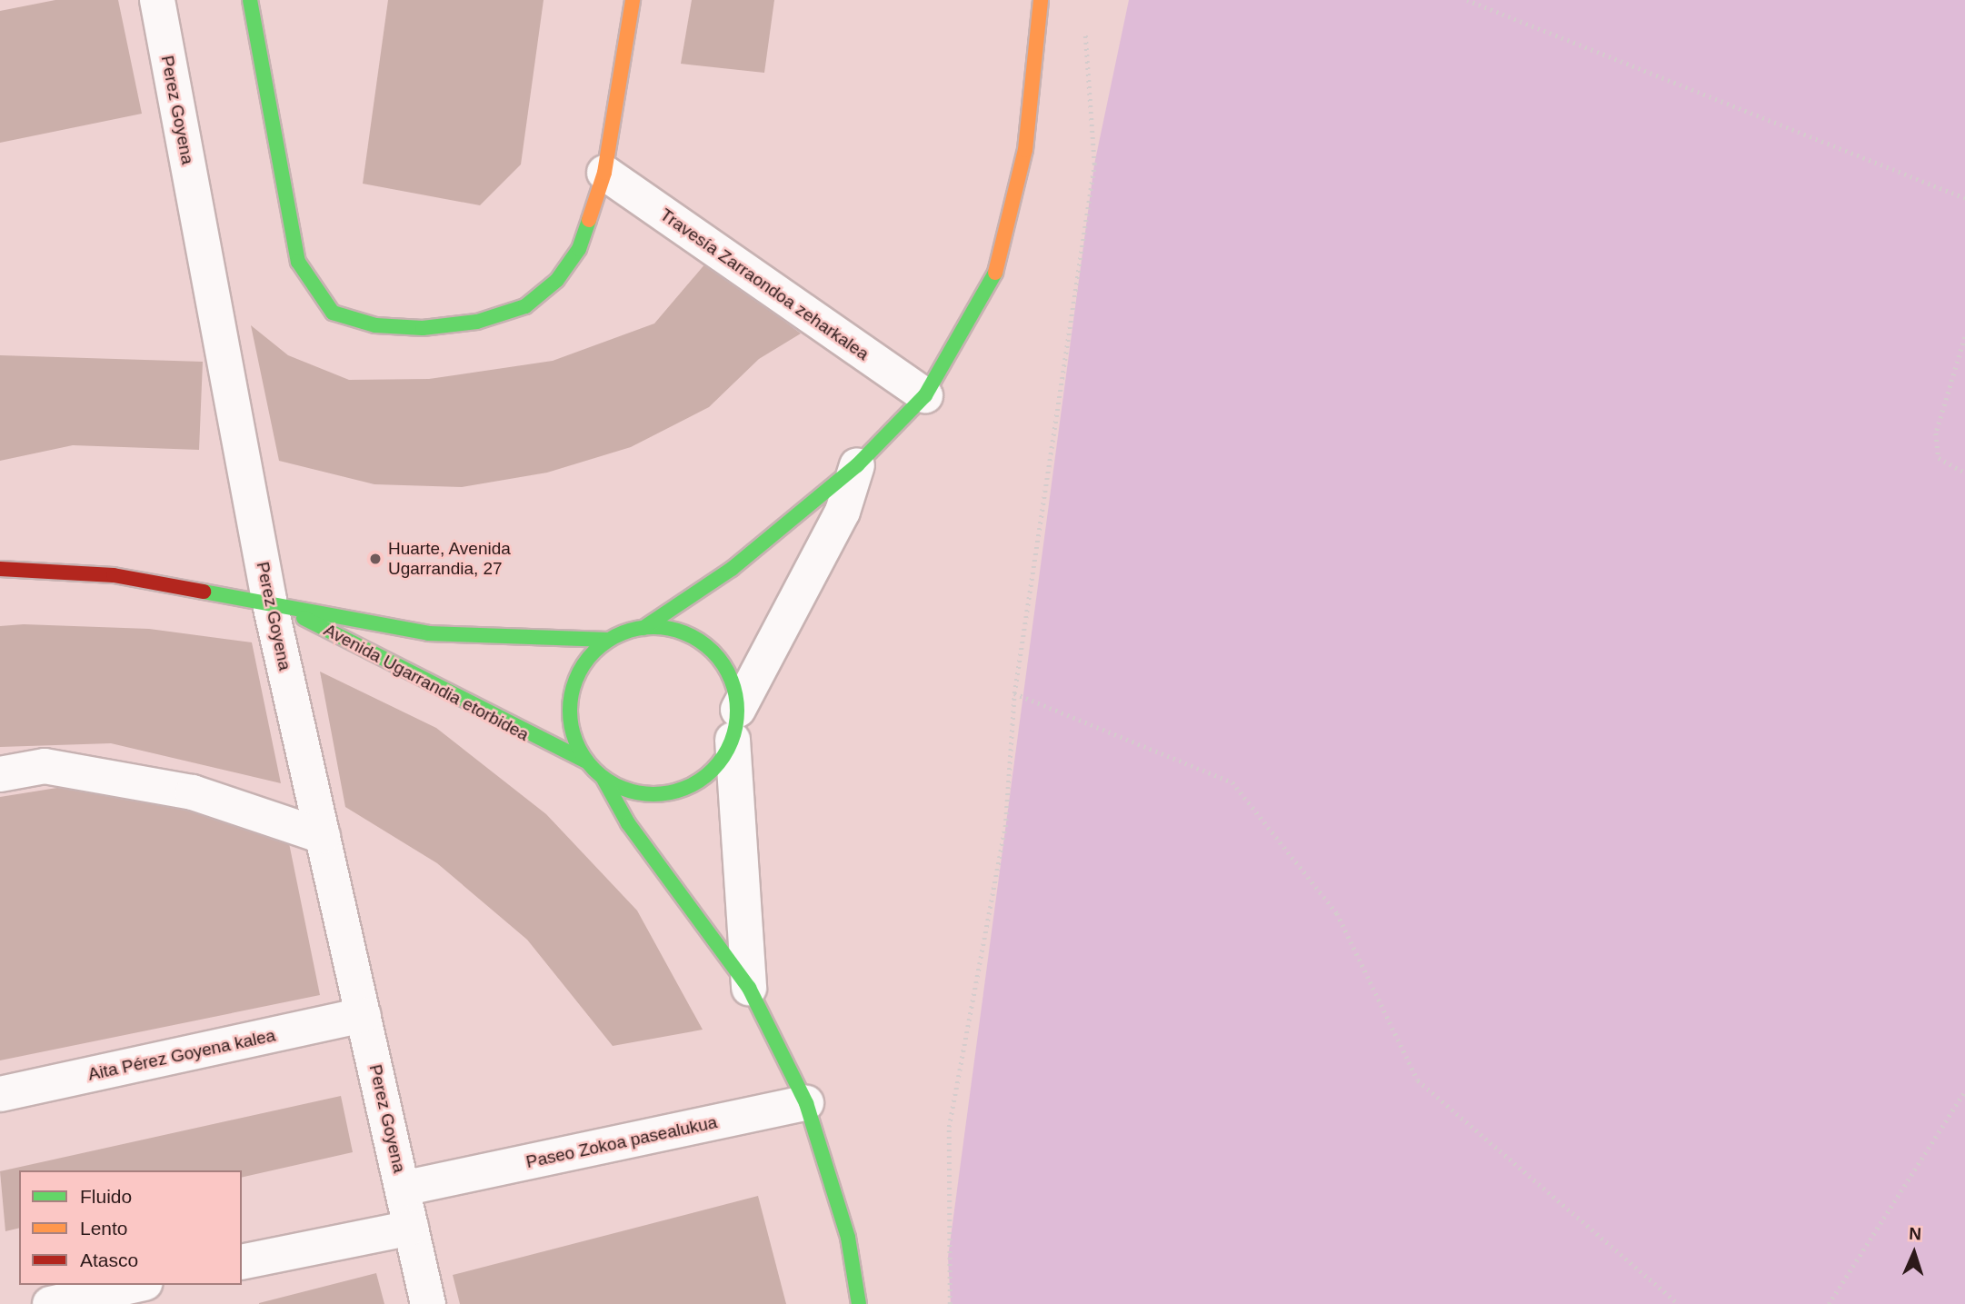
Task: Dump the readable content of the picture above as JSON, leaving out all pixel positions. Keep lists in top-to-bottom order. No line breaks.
{"streets":{"street":["Perez Goyena","Travesía Zarraondoa zeharkalea","Avenida Ugarrandia etorbidea","Aita Pérez Goyena kalea","Paseo Zokoa pasealukua"]},"crossings":[["Perez Goyena","Avenida Ugarrandia etorbidea"],["Perez Goyena","Aita Pérez Goyena kalea"],["Perez Goyena","Paseo Zokoa pasealukua"]],"places":["Huarte, Avenida Ugarrandia, 27"],"legend":["Fluido","Lento","Atasco"],"north":"top"}
